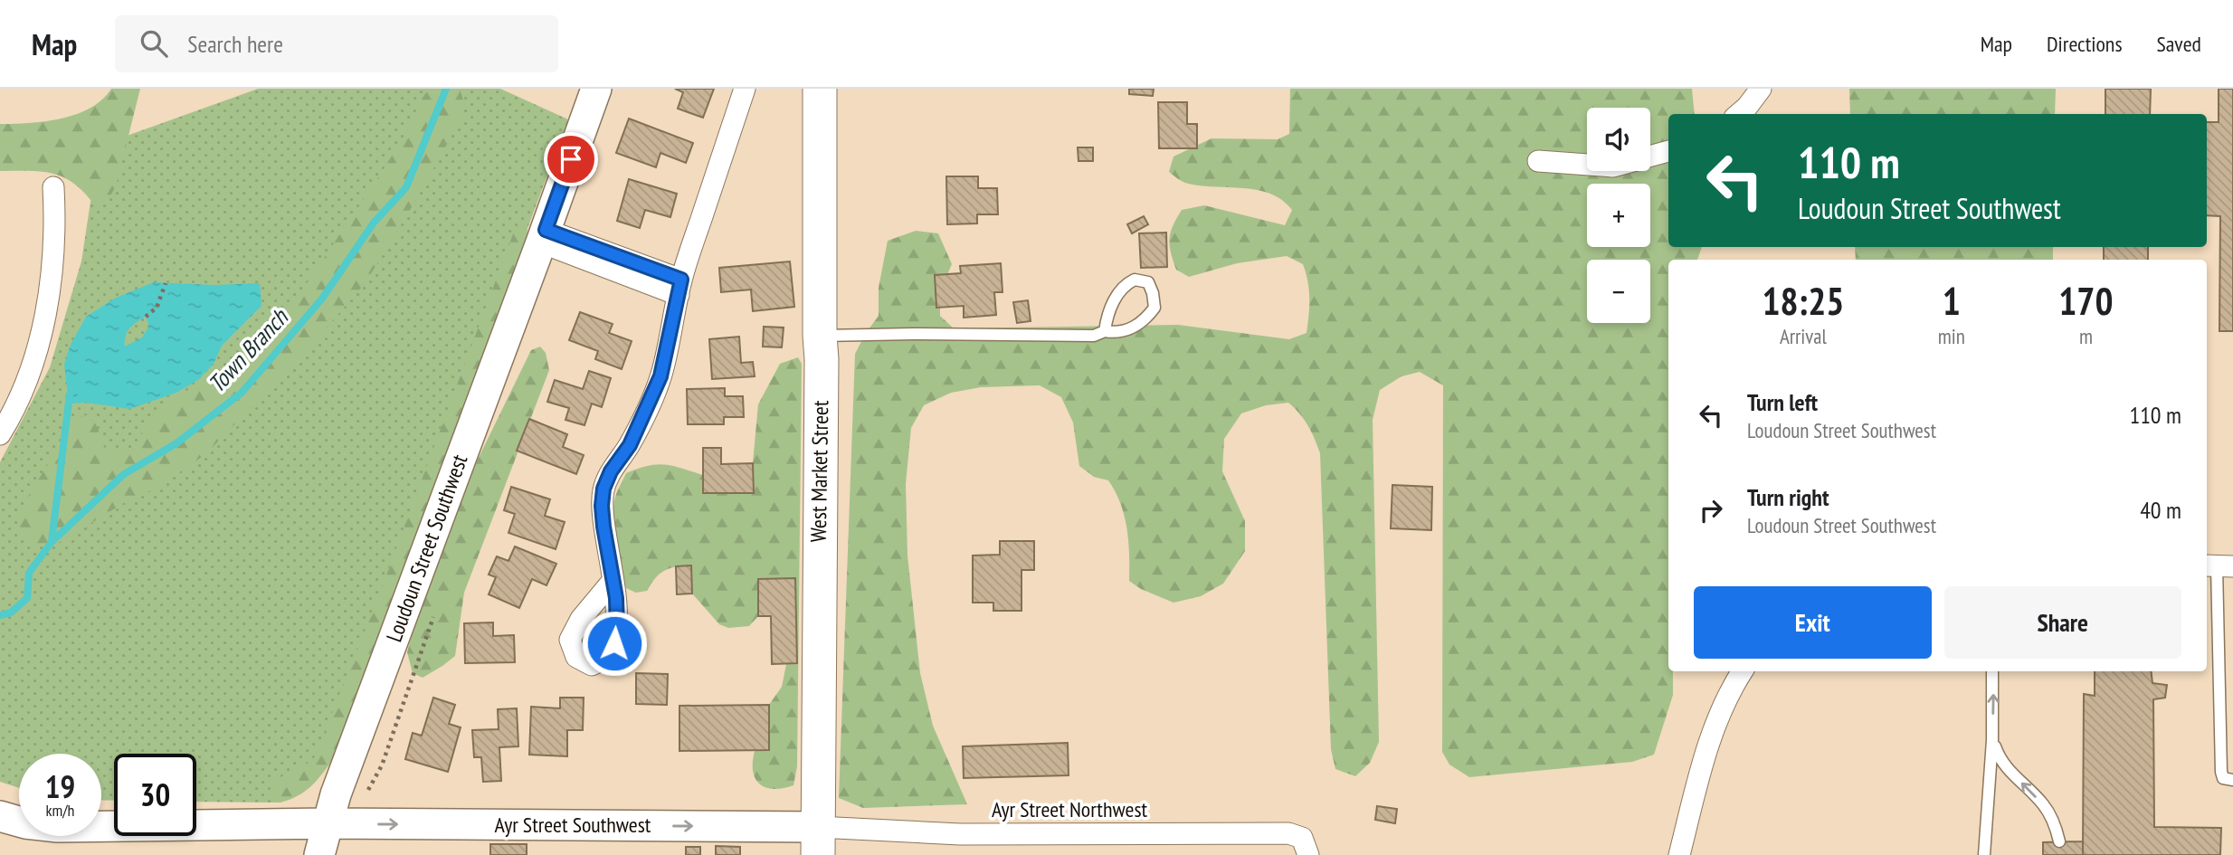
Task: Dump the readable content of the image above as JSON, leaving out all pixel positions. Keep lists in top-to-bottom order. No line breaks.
{"streets":{"main road":["West Market Street"],"street":["Loudoun Street Southwest","Ayr Street Northwest","Ayr Street Southwest"]},"crossings":[["West Market Street","Ayr Street Northwest"],["West Market Street","Ayr Street Southwest"],["Loudoun Street Southwest","Ayr Street Southwest"],["Ayr Street Northwest","Ayr Street Southwest"]],"one_way":["Ayr Street Southwest"],"water":["Town Branch"],"page":{"header":"Map","search":"Search here","nav":["Map","Directions","Saved"],"map_buttons":["+","−"],"turn":["110 m","Loudoun Street Southwest"],"eta":["18:25","Arrival","1","min","170","m"],"list":[{"name":"Turn left","note":"Loudoun Street Southwest","value":"110 m"},{"name":"Turn right","note":"Loudoun Street Southwest","value":"40 m"}],"buttons":["Exit","Share"],"speed":"19 km/h","limit":"30"}}
